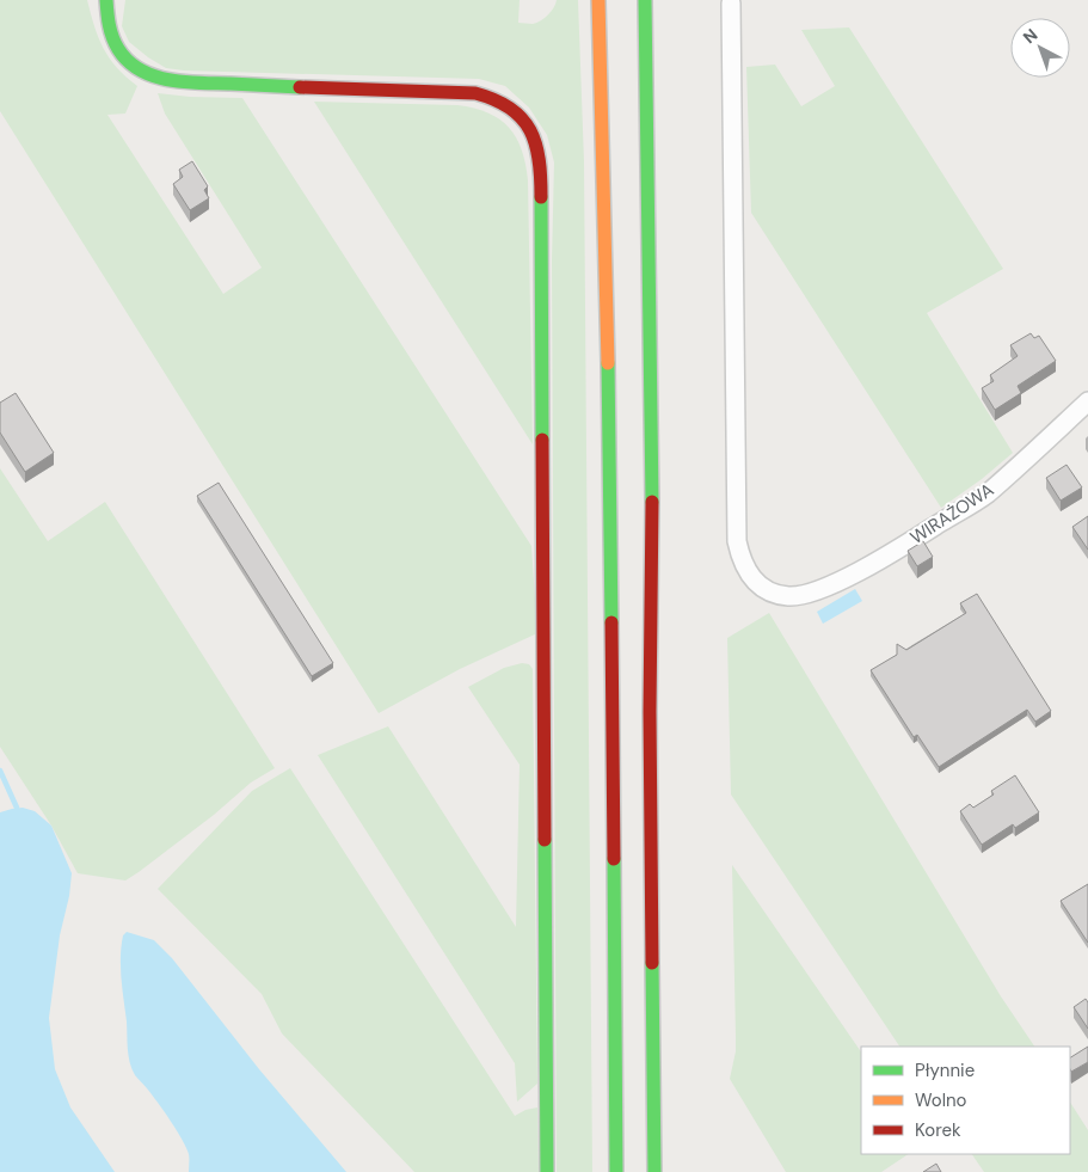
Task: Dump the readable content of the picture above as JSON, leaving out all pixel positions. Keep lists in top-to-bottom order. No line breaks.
{"streets":{"street":["WIRAŻOWA"]},"legend":["Płynnie","Wolno","Korek"],"north":"top left"}
